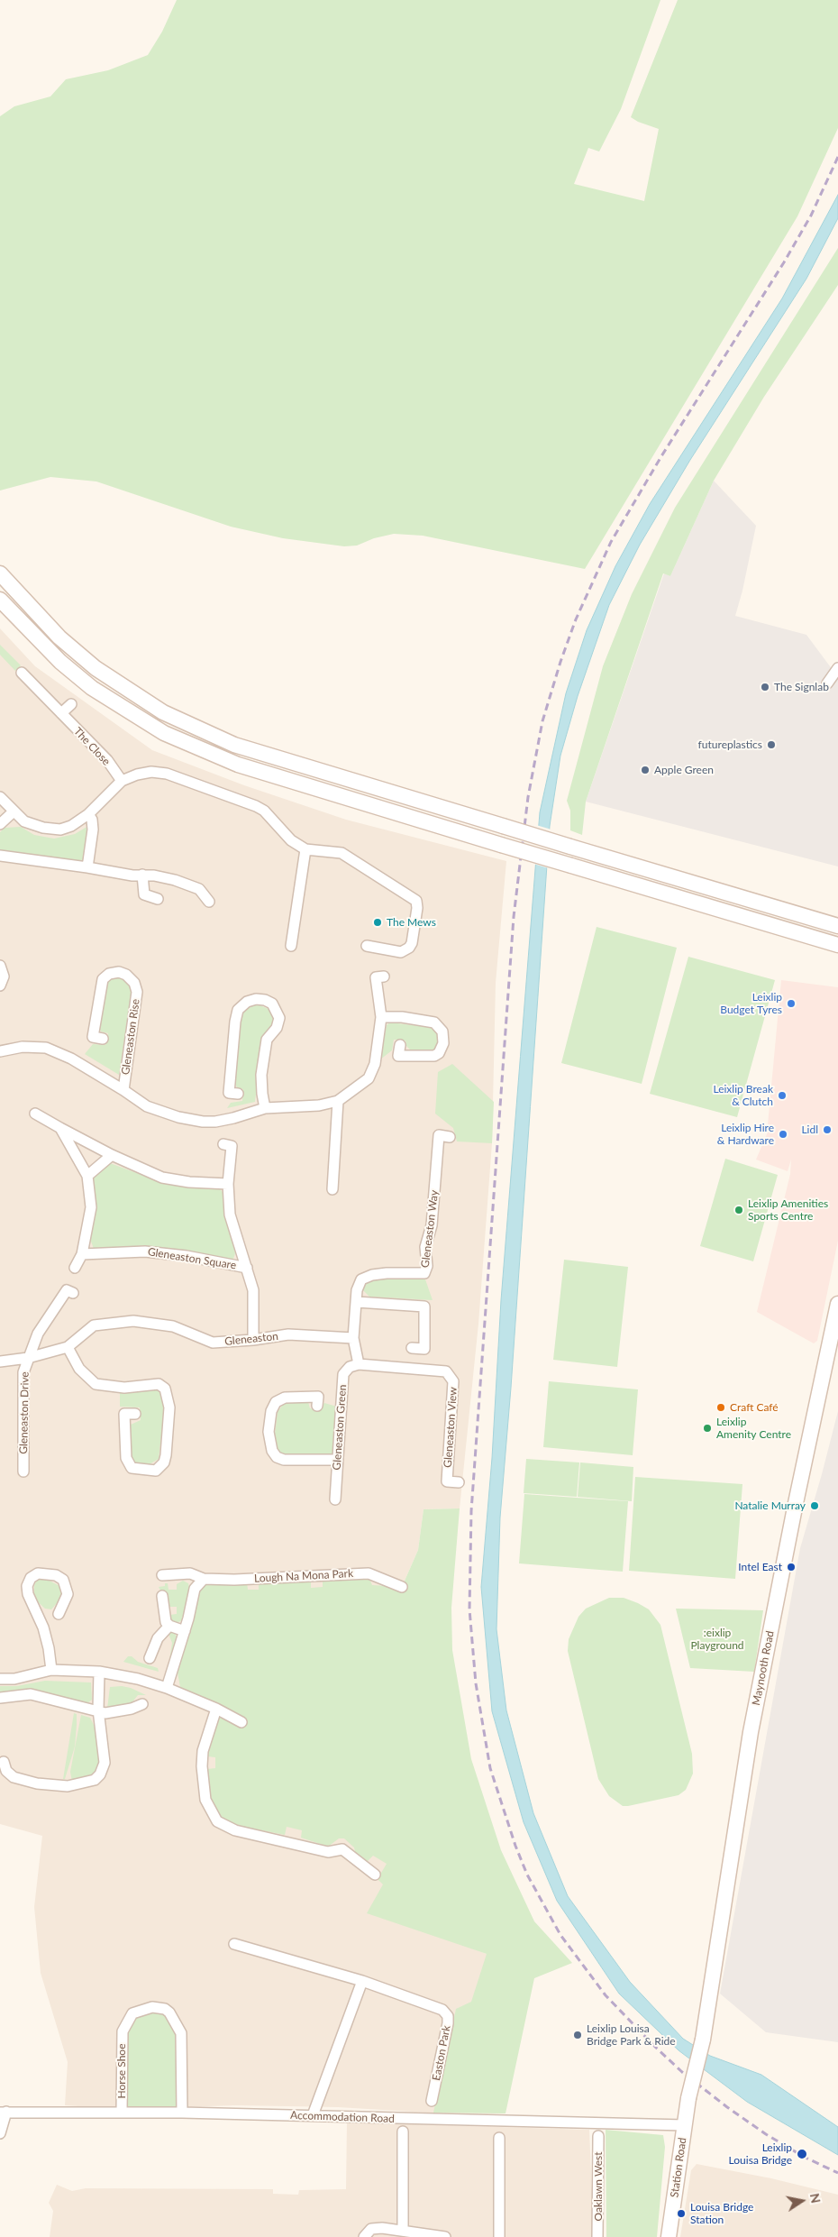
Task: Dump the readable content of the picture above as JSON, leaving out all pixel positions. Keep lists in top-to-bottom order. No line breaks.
{"streets":{"main road":["Maynooth Road","Station Road"],"street":["The Close","Gleneaston Rise","Gleneaston Way","Gleneaston Square","Gleneaston","Gleneaston Drive","Gleneaston Green","Gleneaston View","Lough Na Mona Park","Easton Park","Horse Shoe","Accommodation Road","Oaklawn West"]},"crossings":[["Gleneaston Way","Gleneaston"],["Gleneaston Square","Gleneaston"],["Gleneaston","Gleneaston Drive"],["Gleneaston Green","Gleneaston View"],["Maynooth Road","Station Road"],["Horse Shoe","Accommodation Road"],["Accommodation Road","Station Road"]],"parks":[":eixlip Playground"],"places":["The Signlab","futureplastics","Apple Green","The Mews","Leixlip Budget Tyres","Leixlip Break & Clutch","Lidl","Leixlip Hire & Hardware","Leixlip Amenities Sports Centre","Craft Café","Leixlip Amenity Centre","Natalie Murray","Intel East","Leixlip Louisa Bridge Park & Ride","Leixlip Louisa Bridge","Louisa Bridge Station"],"north":"right"}
